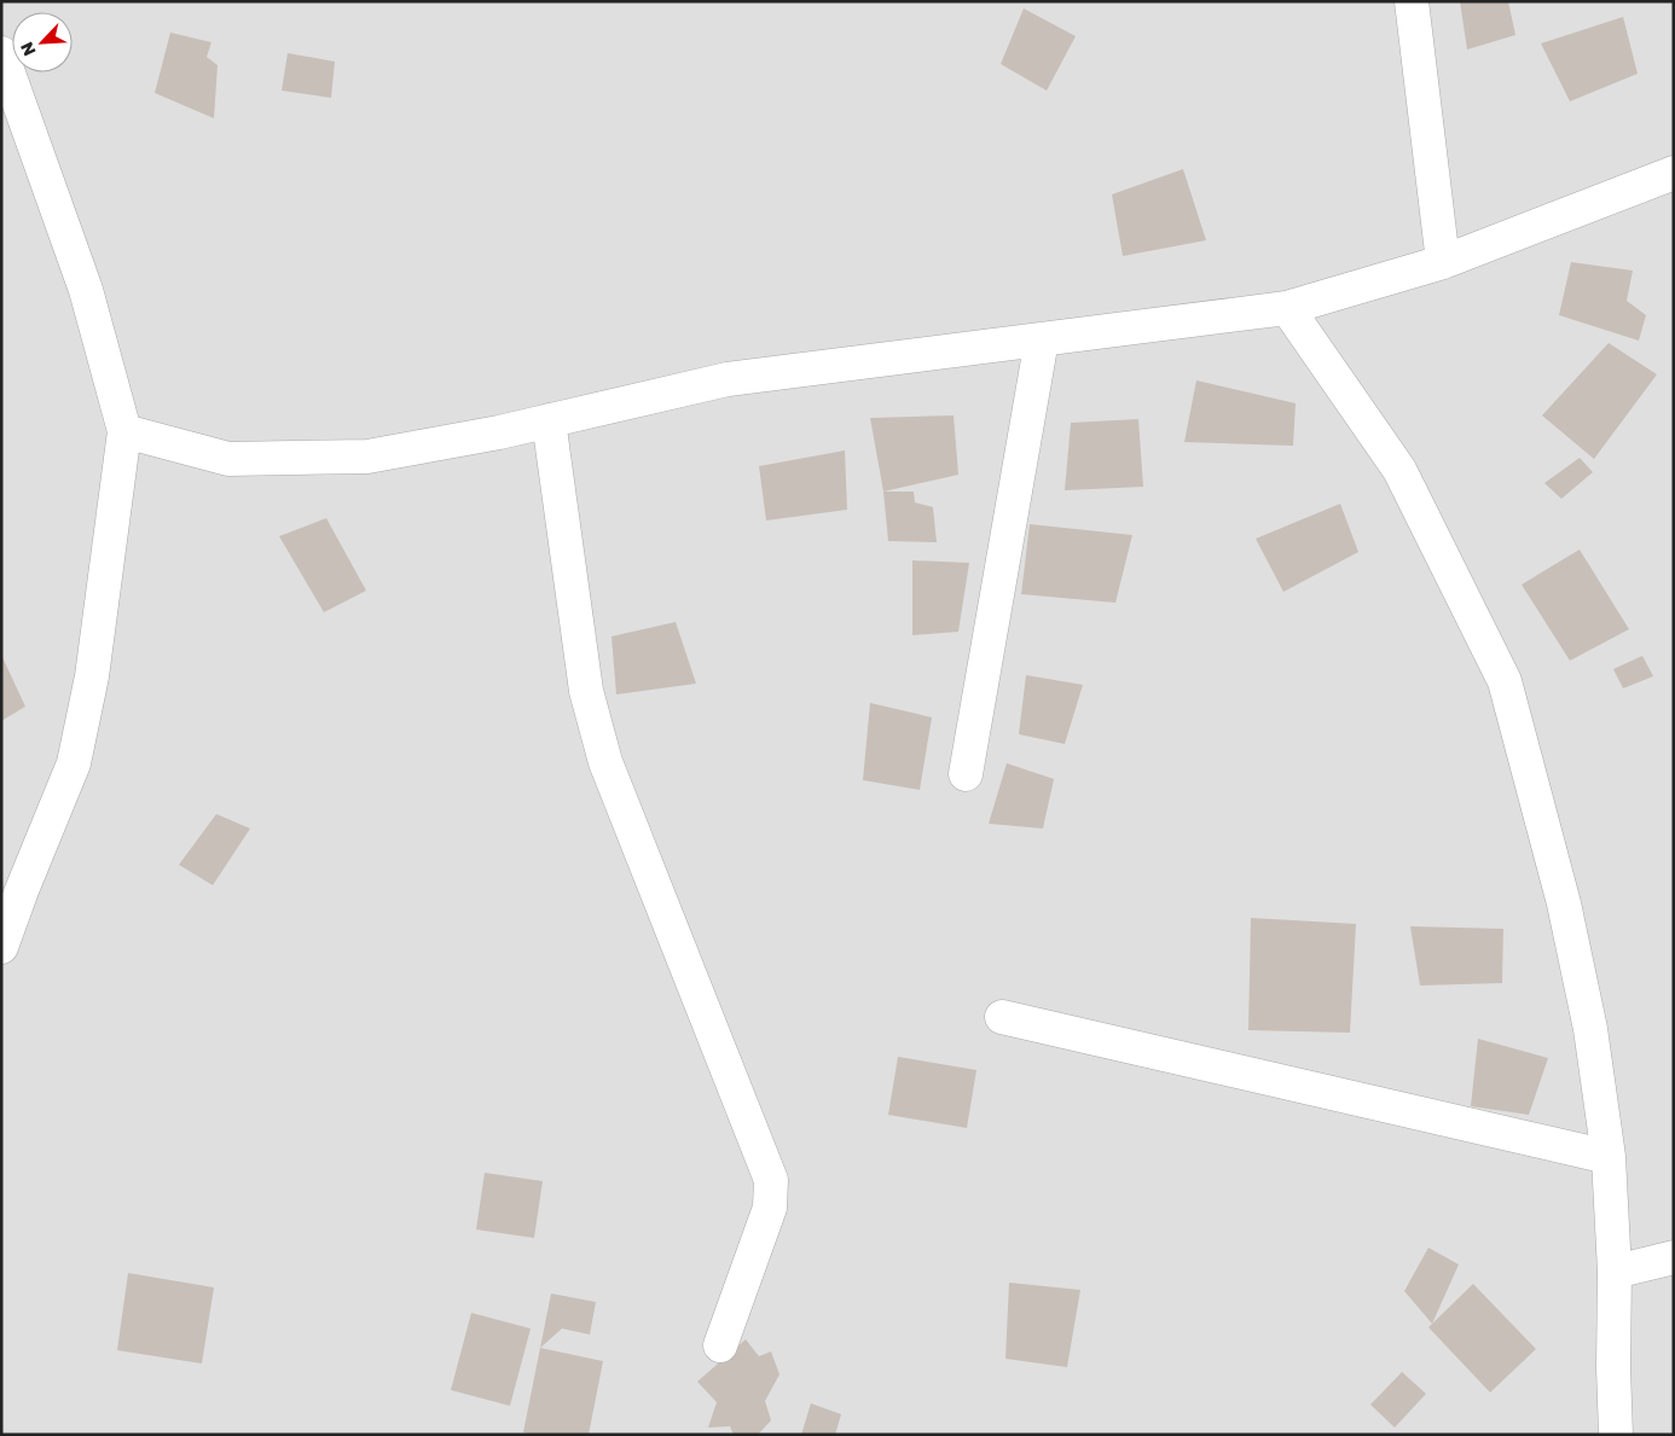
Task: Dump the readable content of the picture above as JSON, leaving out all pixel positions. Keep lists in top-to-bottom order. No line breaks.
{"north":"bottom left"}
